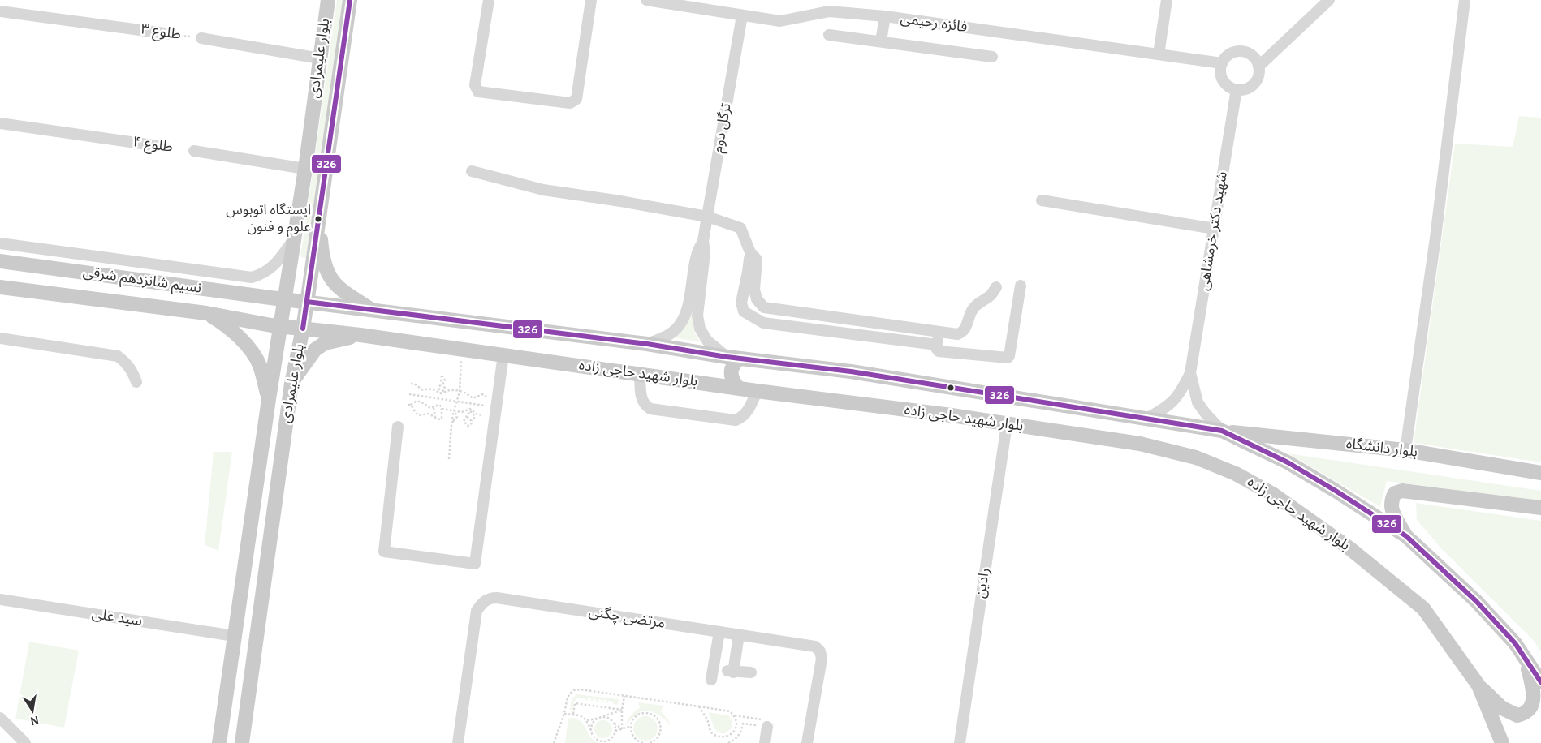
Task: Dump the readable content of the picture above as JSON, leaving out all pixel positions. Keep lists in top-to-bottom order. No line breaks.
{"streets":{"main road":["بلوار علیمرادی","نسیم شانزدهم شرقی","بلوار شهید حاجی زاده","بلوار دانشگاه"],"street":["فائزه رحیمی","طلوع ۳","ترگل دوم","طلوع ۴","شهید دکتر خرمشاهی","رادین","سید علی","مرتضی چگنی"]},"crossings":[["فائزه رحیمی","ترگل دوم"],["فائزه رحیمی","شهید دکتر خرمشاهی"],["طلوع ۳","بلوار علیمرادی"],["بلوار علیمرادی","نسیم شانزدهم شرقی"],["بلوار علیمرادی","بلوار شهید حاجی زاده"],["بلوار علیمرادی","سید علی"],["ترگل دوم","بلوار شهید حاجی زاده"],["شهید دکتر خرمشاهی","بلوار شهید حاجی زاده"],["شهید دکتر خرمشاهی","بلوار دانشگاه"],["نسیم شانزدهم شرقی","بلوار شهید حاجی زاده"],["بلوار شهید حاجی زاده","بلوار دانشگاه"],["بلوار شهید حاجی زاده","رادین"]],"places":["ایستگاه اتوبوس علوم و فنون"],"lines":["transit line 326"],"north":"bottom"}
